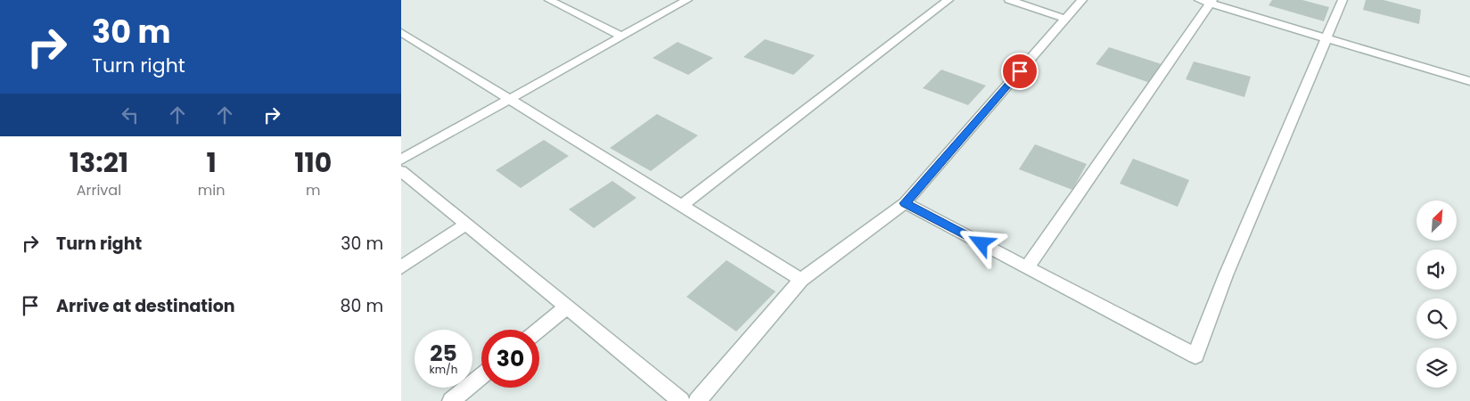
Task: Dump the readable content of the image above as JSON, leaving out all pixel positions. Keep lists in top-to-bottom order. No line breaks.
{"north":"top right","page":{"turn":["30 m","Turn right"],"eta":["13:21","Arrival","1","min","110","m"],"list":[{"name":"Turn right","value":"30 m"},{"name":"Arrive at destination","value":"80 m"}],"speed":"25 km/h","limit":"30"}}
